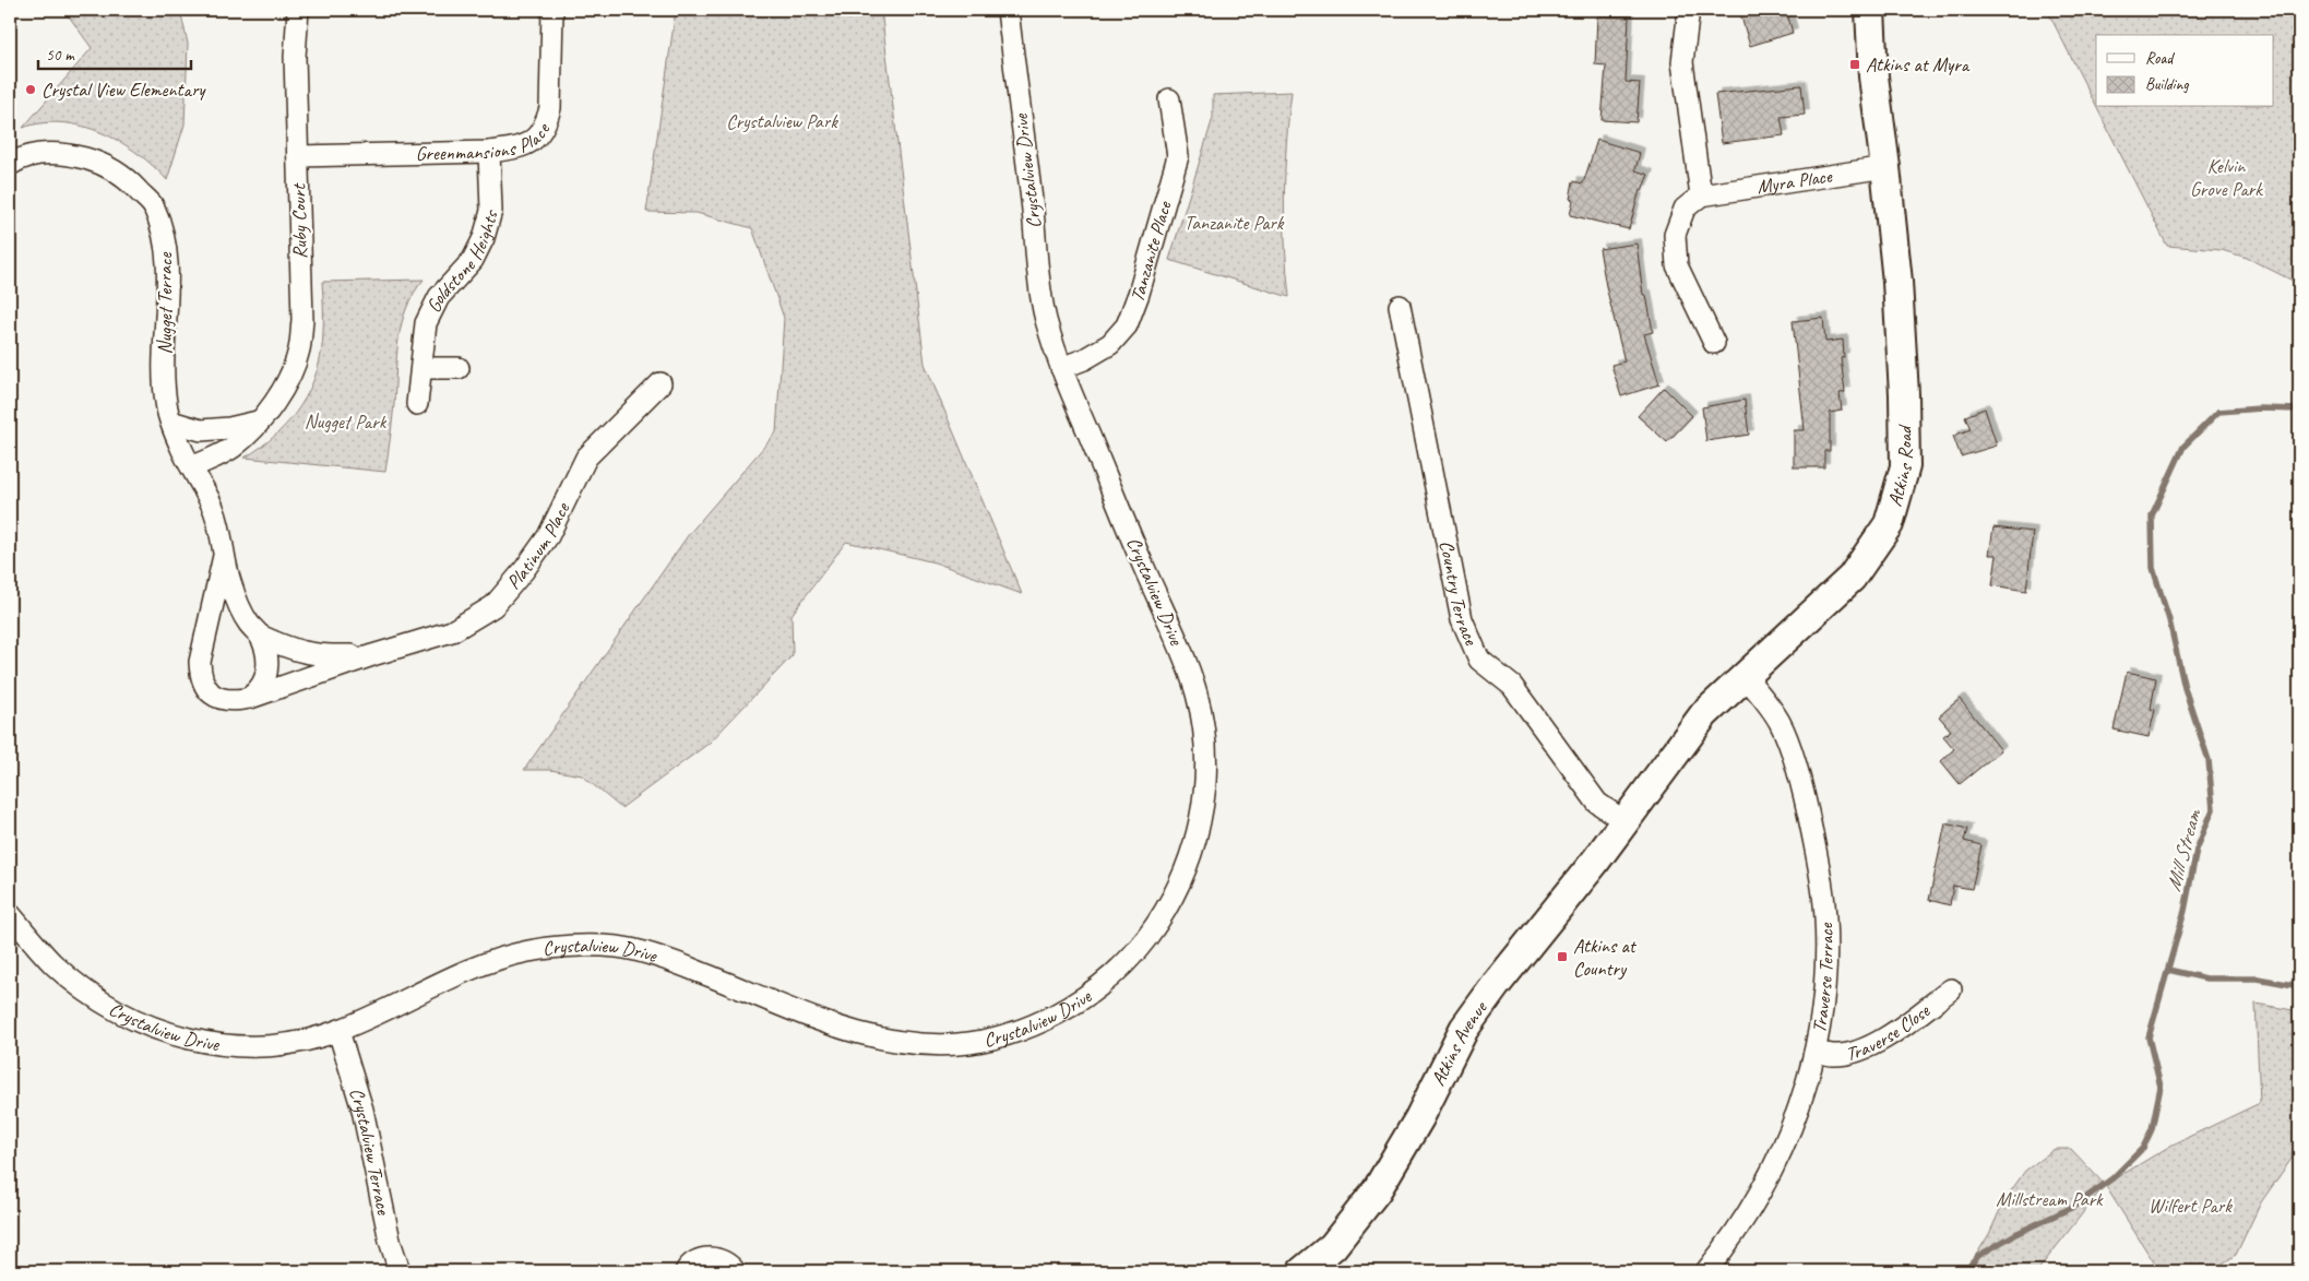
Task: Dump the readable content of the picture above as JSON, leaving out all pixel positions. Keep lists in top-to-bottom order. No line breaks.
{"streets":{"street":["Greenmansions Place","Crystalview Drive","Myra Place","Ruby Court","Tanzanite Place","Goldstone Heights","Nugget Terrace","Atkins Road","Platinum Place","Country Terrace","Traverse Terrace","Traverse Close","Atkins Avenue","Crystalview Terrace"]},"crossings":[["Greenmansions Place","Ruby Court"],["Greenmansions Place","Goldstone Heights"],["Crystalview Drive","Tanzanite Place"],["Crystalview Drive","Crystalview Terrace"],["Myra Place","Atkins Road"],["Ruby Court","Nugget Terrace"],["Nugget Terrace","Platinum Place"],["Atkins Road","Country Terrace"],["Atkins Road","Traverse Terrace"],["Atkins Road","Atkins Avenue"],["Country Terrace","Atkins Avenue"],["Traverse Terrace","Traverse Close"]],"water":["Mill Stream"],"parks":["Crystalview Park","Kelvin Grove Park","Tanzanite Park","Nugget Park","Millstream Park","Wilfert Park"],"places":{"transit":["Atkins at Myra","Atkins at Country"],"other":["Crystal View Elementary"]},"legend":["Road","Building"],"scale_bar":"50 m"}
